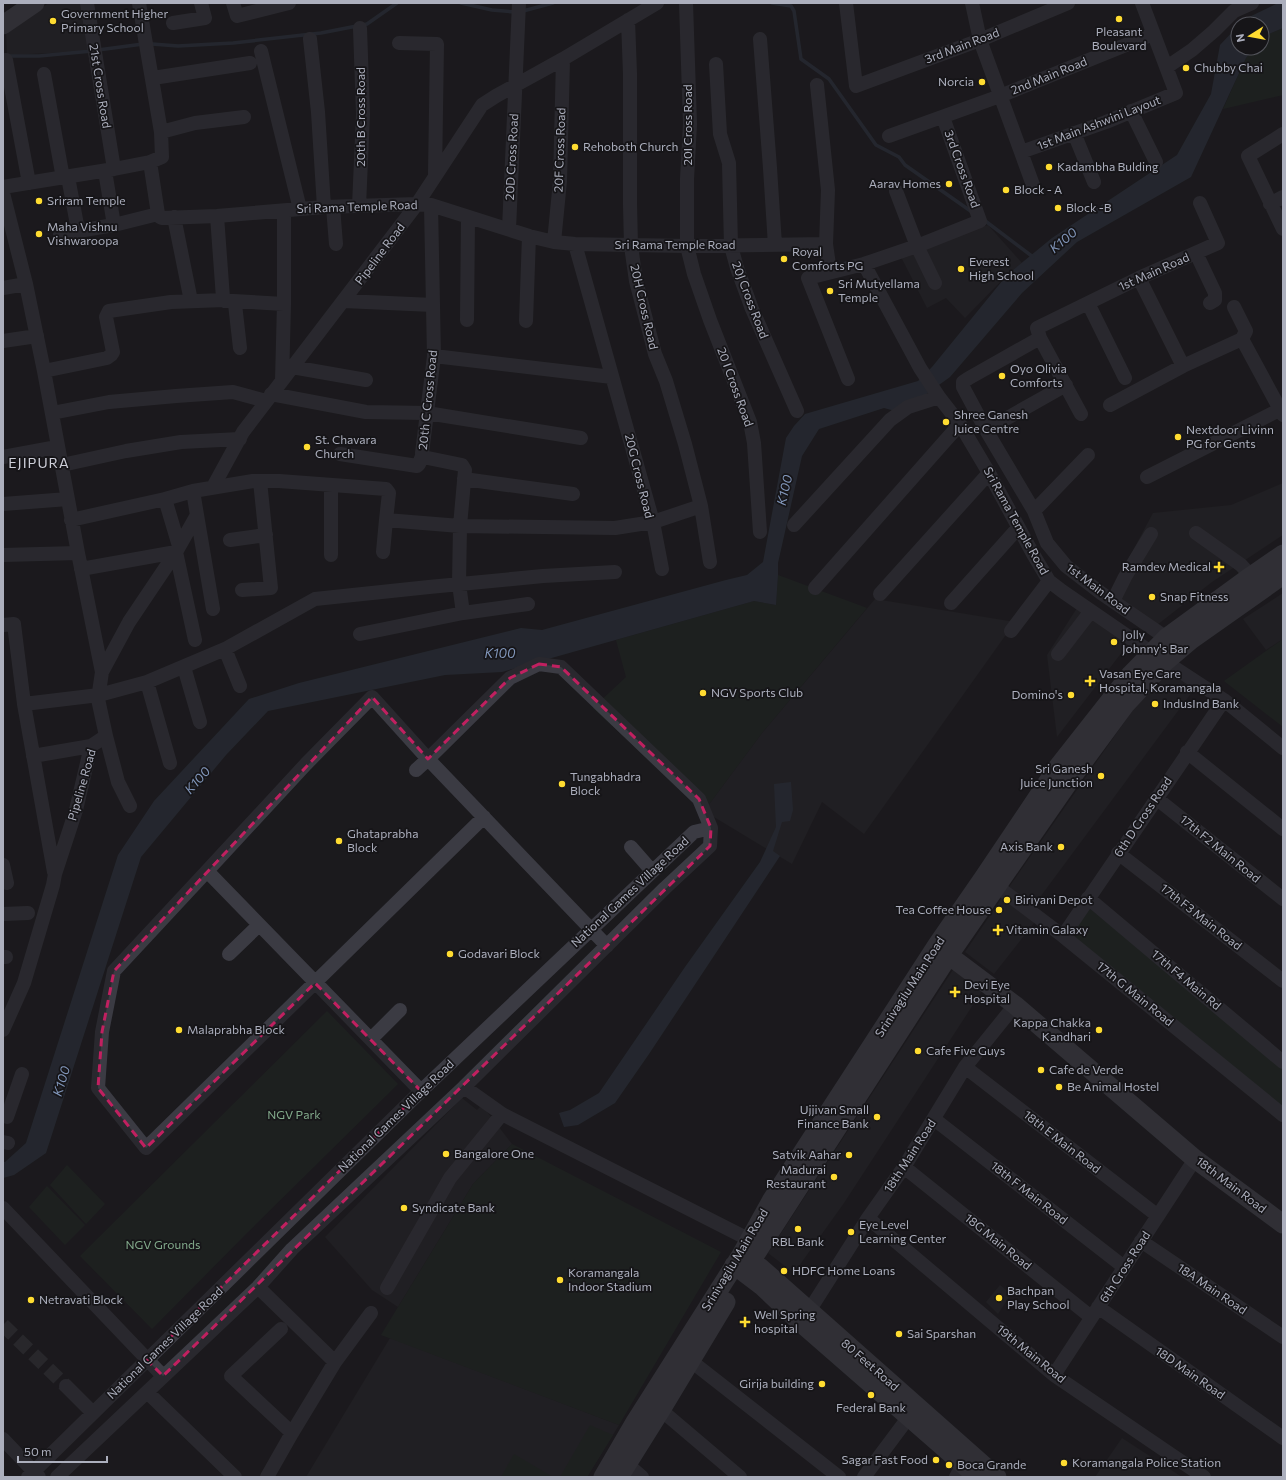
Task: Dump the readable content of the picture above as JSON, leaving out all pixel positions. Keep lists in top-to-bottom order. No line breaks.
{"streets":{"main road":["Srinivagilu Main Road","18th Main Road","80 Feet Road"],"street":["3rd Main Road","2nd Main Road","21st Cross Road","20th B Cross Road","1st Main Ashwini Layout","20I Cross Road","20F Cross Road","20D Cross Road","3rd Cross Road","Sri Rama Temple Road","Pipeline Road","1st Main Road","20J Cross Road","20H Cross Road","20 I Cross Road","20th C Cross Road","20G Cross Road","6th D Cross Road","17th F2 Main Road","National Games Village Road","17th F3 Main Road","17th F4 Main Rd","17th G Main Road","18th E Main Road","18th F Main Road","18G Main Road","6th Cross Road","18A Main Road","19th Main Road","18D Main Road"]},"crossings":[["2nd Main Road","3rd Cross Road"],["20th B Cross Road","Sri Rama Temple Road"],["20I Cross Road","Sri Rama Temple Road"],["20I Cross Road","20 I Cross Road"],["20F Cross Road","Sri Rama Temple Road"],["20F Cross Road","Pipeline Road"],["20D Cross Road","Sri Rama Temple Road"],["20D Cross Road","Pipeline Road"],["Sri Rama Temple Road","Pipeline Road"],["Sri Rama Temple Road","20J Cross Road"],["Sri Rama Temple Road","20H Cross Road"],["Sri Rama Temple Road","20 I Cross Road"],["Sri Rama Temple Road","20th C Cross Road"],["Sri Rama Temple Road","20G Cross Road"],["Sri Rama Temple Road","6th D Cross Road"],["Sri Rama Temple Road","Srinivagilu Main Road"],["Pipeline Road","20H Cross Road"],["1st Main Road","Srinivagilu Main Road"],["20th C Cross Road","20G Cross Road"],["6th D Cross Road","17th F2 Main Road"],["6th D Cross Road","17th F3 Main Road"],["6th D Cross Road","17th F4 Main Rd"],["6th D Cross Road","17th G Main Road"],["Srinivagilu Main Road","17th G Main Road"],["Srinivagilu Main Road","18th Main Road"],["Srinivagilu Main Road","80 Feet Road"],["18th E Main Road","18th Main Road"],["18th E Main Road","6th Cross Road"],["18th Main Road","18th F Main Road"],["18th Main Road","18G Main Road"],["18th Main Road","6th Cross Road"],["18th Main Road","19th Main Road"],["18th Main Road","80 Feet Road"],["18th F Main Road","6th Cross Road"],["18G Main Road","6th Cross Road"],["18G Main Road","18D Main Road"],["6th Cross Road","18A Main Road"],["6th Cross Road","19th Main Road"],["6th Cross Road","18D Main Road"]],"districts":["EJIPURA"],"water":["K100"],"parks":["NGV Park","NGV Grounds"],"places":{"other":["Pleasant Boulevard","Government Higher Primary School","Chubby Chai","Norcia","Rehoboth Church","Kadambha Bulding","Aarav Homes","Block - A","Sriram Temple","Block -B","Maha Vishnu Vishwaroopa","Royal Comforts PG","Everest High School","Sri Mutyellama Temple","Oyo Olivia Comforts","Shree Ganesh Juice Centre","Nextdoor Livinn PG for Gents","St. Chavara Church","Snap Fitness","Jolly Johnny's Bar","NGV Sports Club","Domino's","IndusInd Bank","Sri Ganesh Juice Junction","Tungabhadra Block","Ghataprabha Block","Axis Bank","Biriyani Depot","Tea Coffee House","Godavari Block","Malaprabha Block","Kappa Chakka Kandhari","Cafe Five Guys","Cafe de Verde","Be Animal Hostel","Ujjivan Small Finance Bank","Bangalore One","Satvik Aahar","Madurai Restaurant","Syndicate Bank","RBL Bank","Eye Level Learning Center","HDFC Home Loans","Koramangala Indoor Stadium","Bachpan Play School","Netravati Block","Sai Sparshan","Girija building","Federal Bank","Sagar Fast Food","Koramangala Police Station","Boca Grande"],"health":["Ramdev Medical","Vasan Eye Care Hospital, Koramangala","Vitamin Galaxy","Devi Eye Hospital","Well Spring hospital"]},"scale_bar":"50 m","north":"left"}
